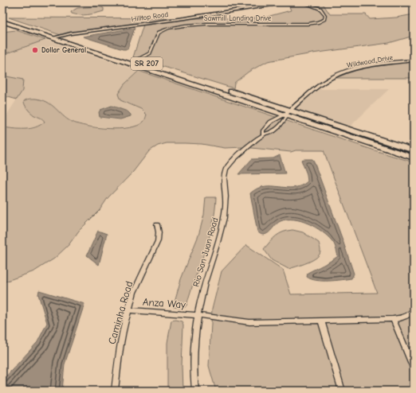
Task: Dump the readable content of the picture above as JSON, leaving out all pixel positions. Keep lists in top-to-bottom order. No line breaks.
{"streets":{"highway":["SR 207"],"street":["Hilltop Road","Sawmill Landing Drive","Wildwood Drive","Rio San Juan Road","Anza Way","Caminha Road"]},"crossings":[["Hilltop Road","SR 207"],["Sawmill Landing Drive","SR 207"],["Wildwood Drive","SR 207"],["Wildwood Drive","Rio San Juan Road"],["SR 207","Rio San Juan Road"],["Rio San Juan Road","Anza Way"],["Anza Way","Caminha Road"]],"places":["Dollar General"]}
